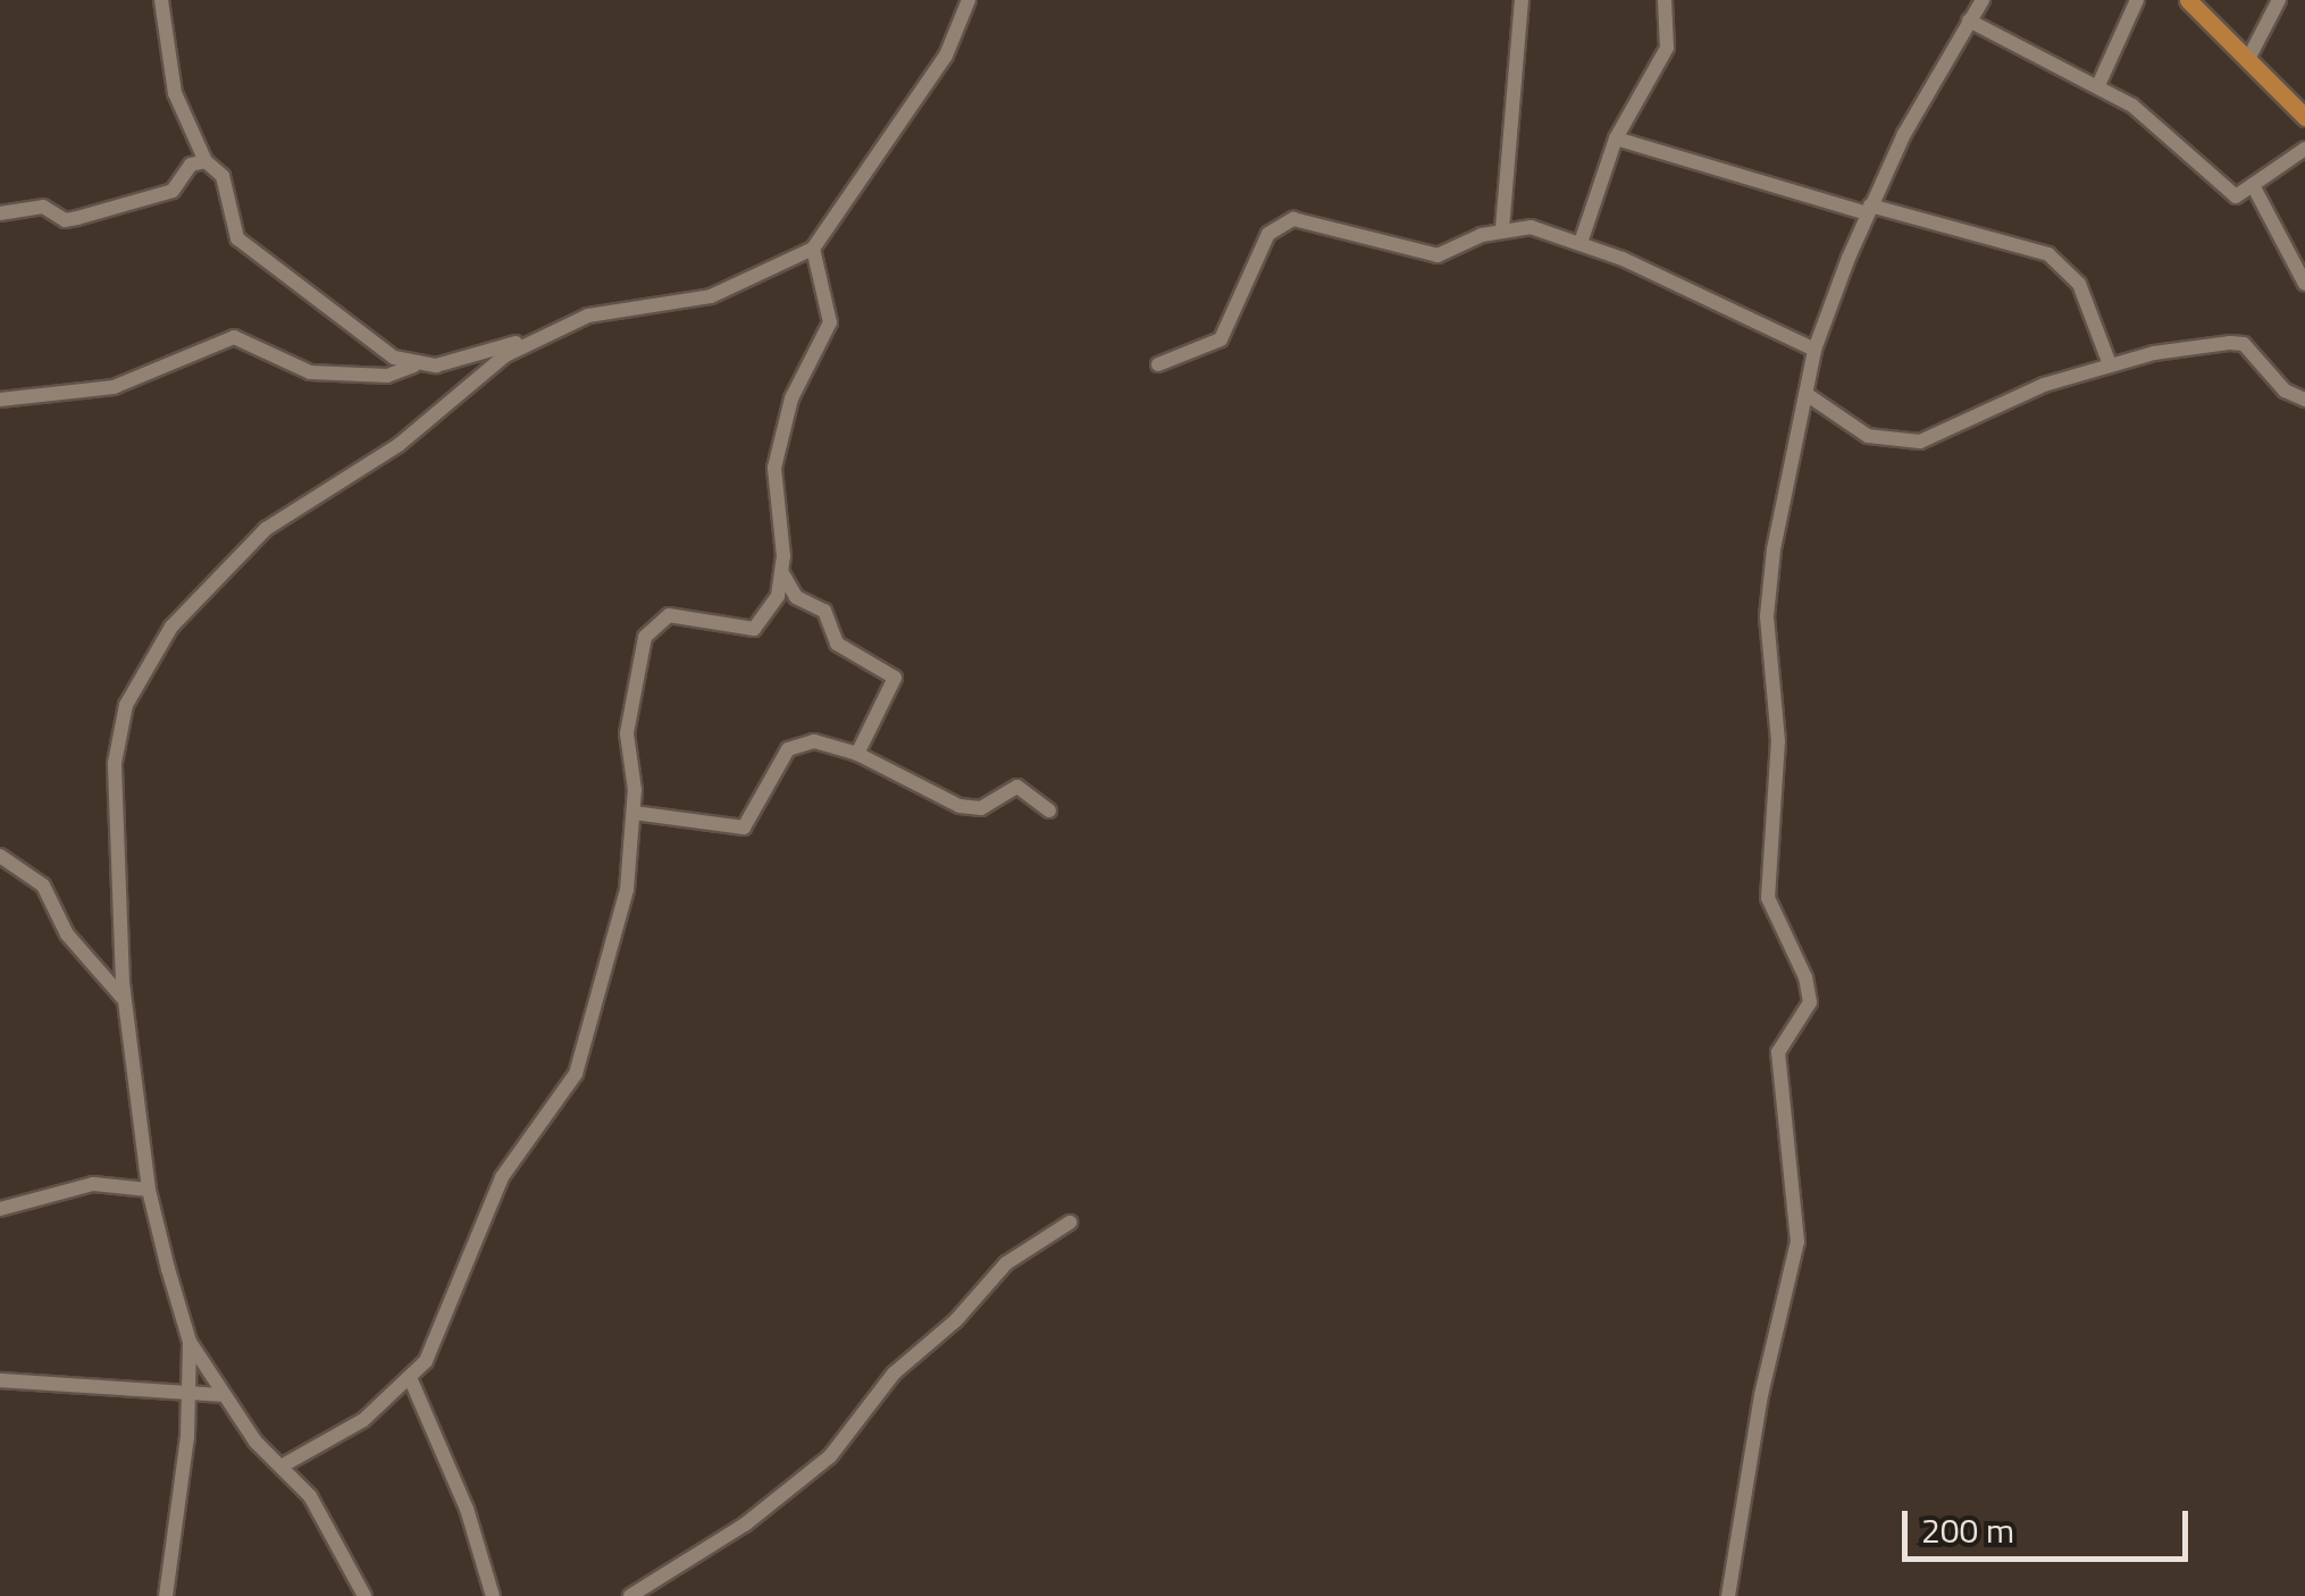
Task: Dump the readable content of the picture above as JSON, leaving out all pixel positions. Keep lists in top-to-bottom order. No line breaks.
{"scale_bar":"200 m"}
